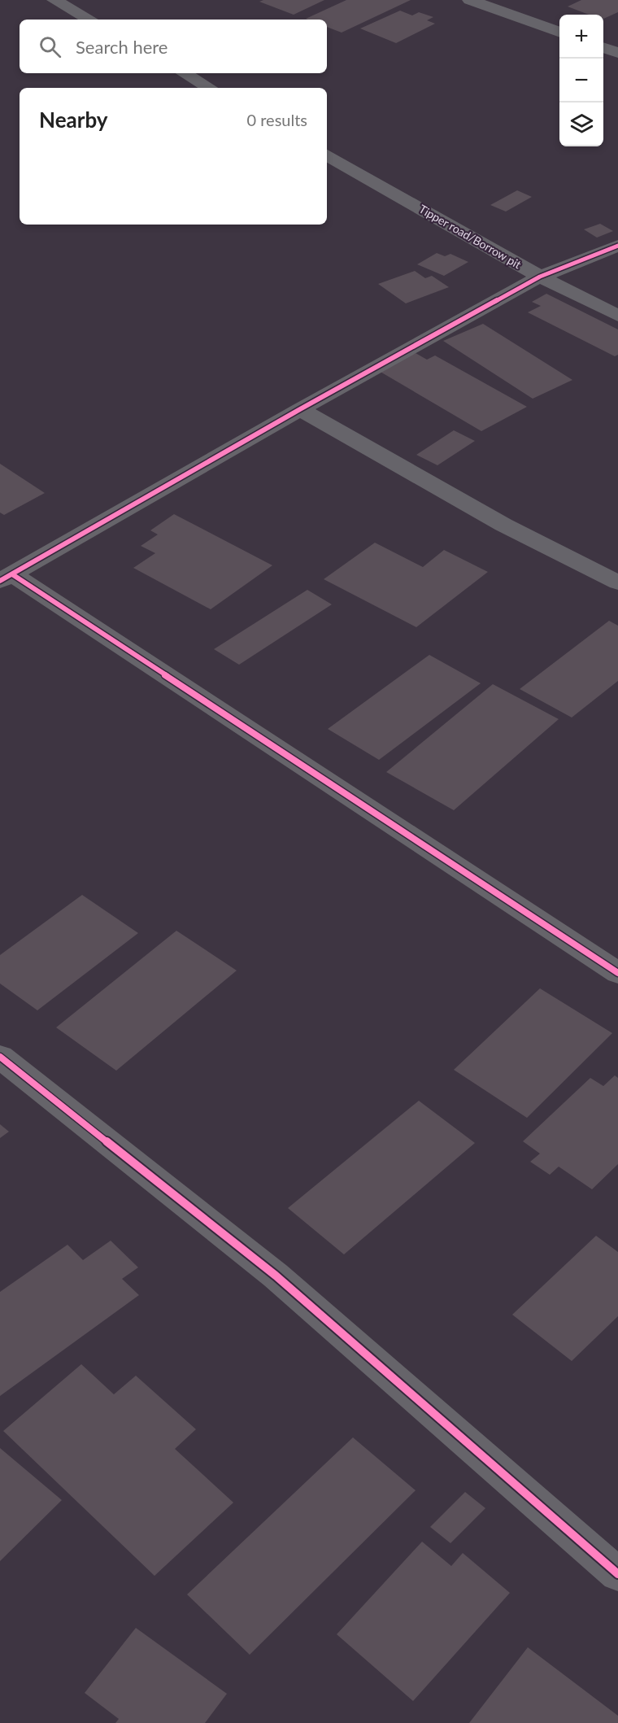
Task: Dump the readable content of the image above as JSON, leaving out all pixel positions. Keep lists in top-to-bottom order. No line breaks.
{"streets":{"street":["Tipper road/Borrow pit"]},"page":{"map_buttons":["+","−"],"search":"Search here","heading":["Nearby","0 results"]}}
